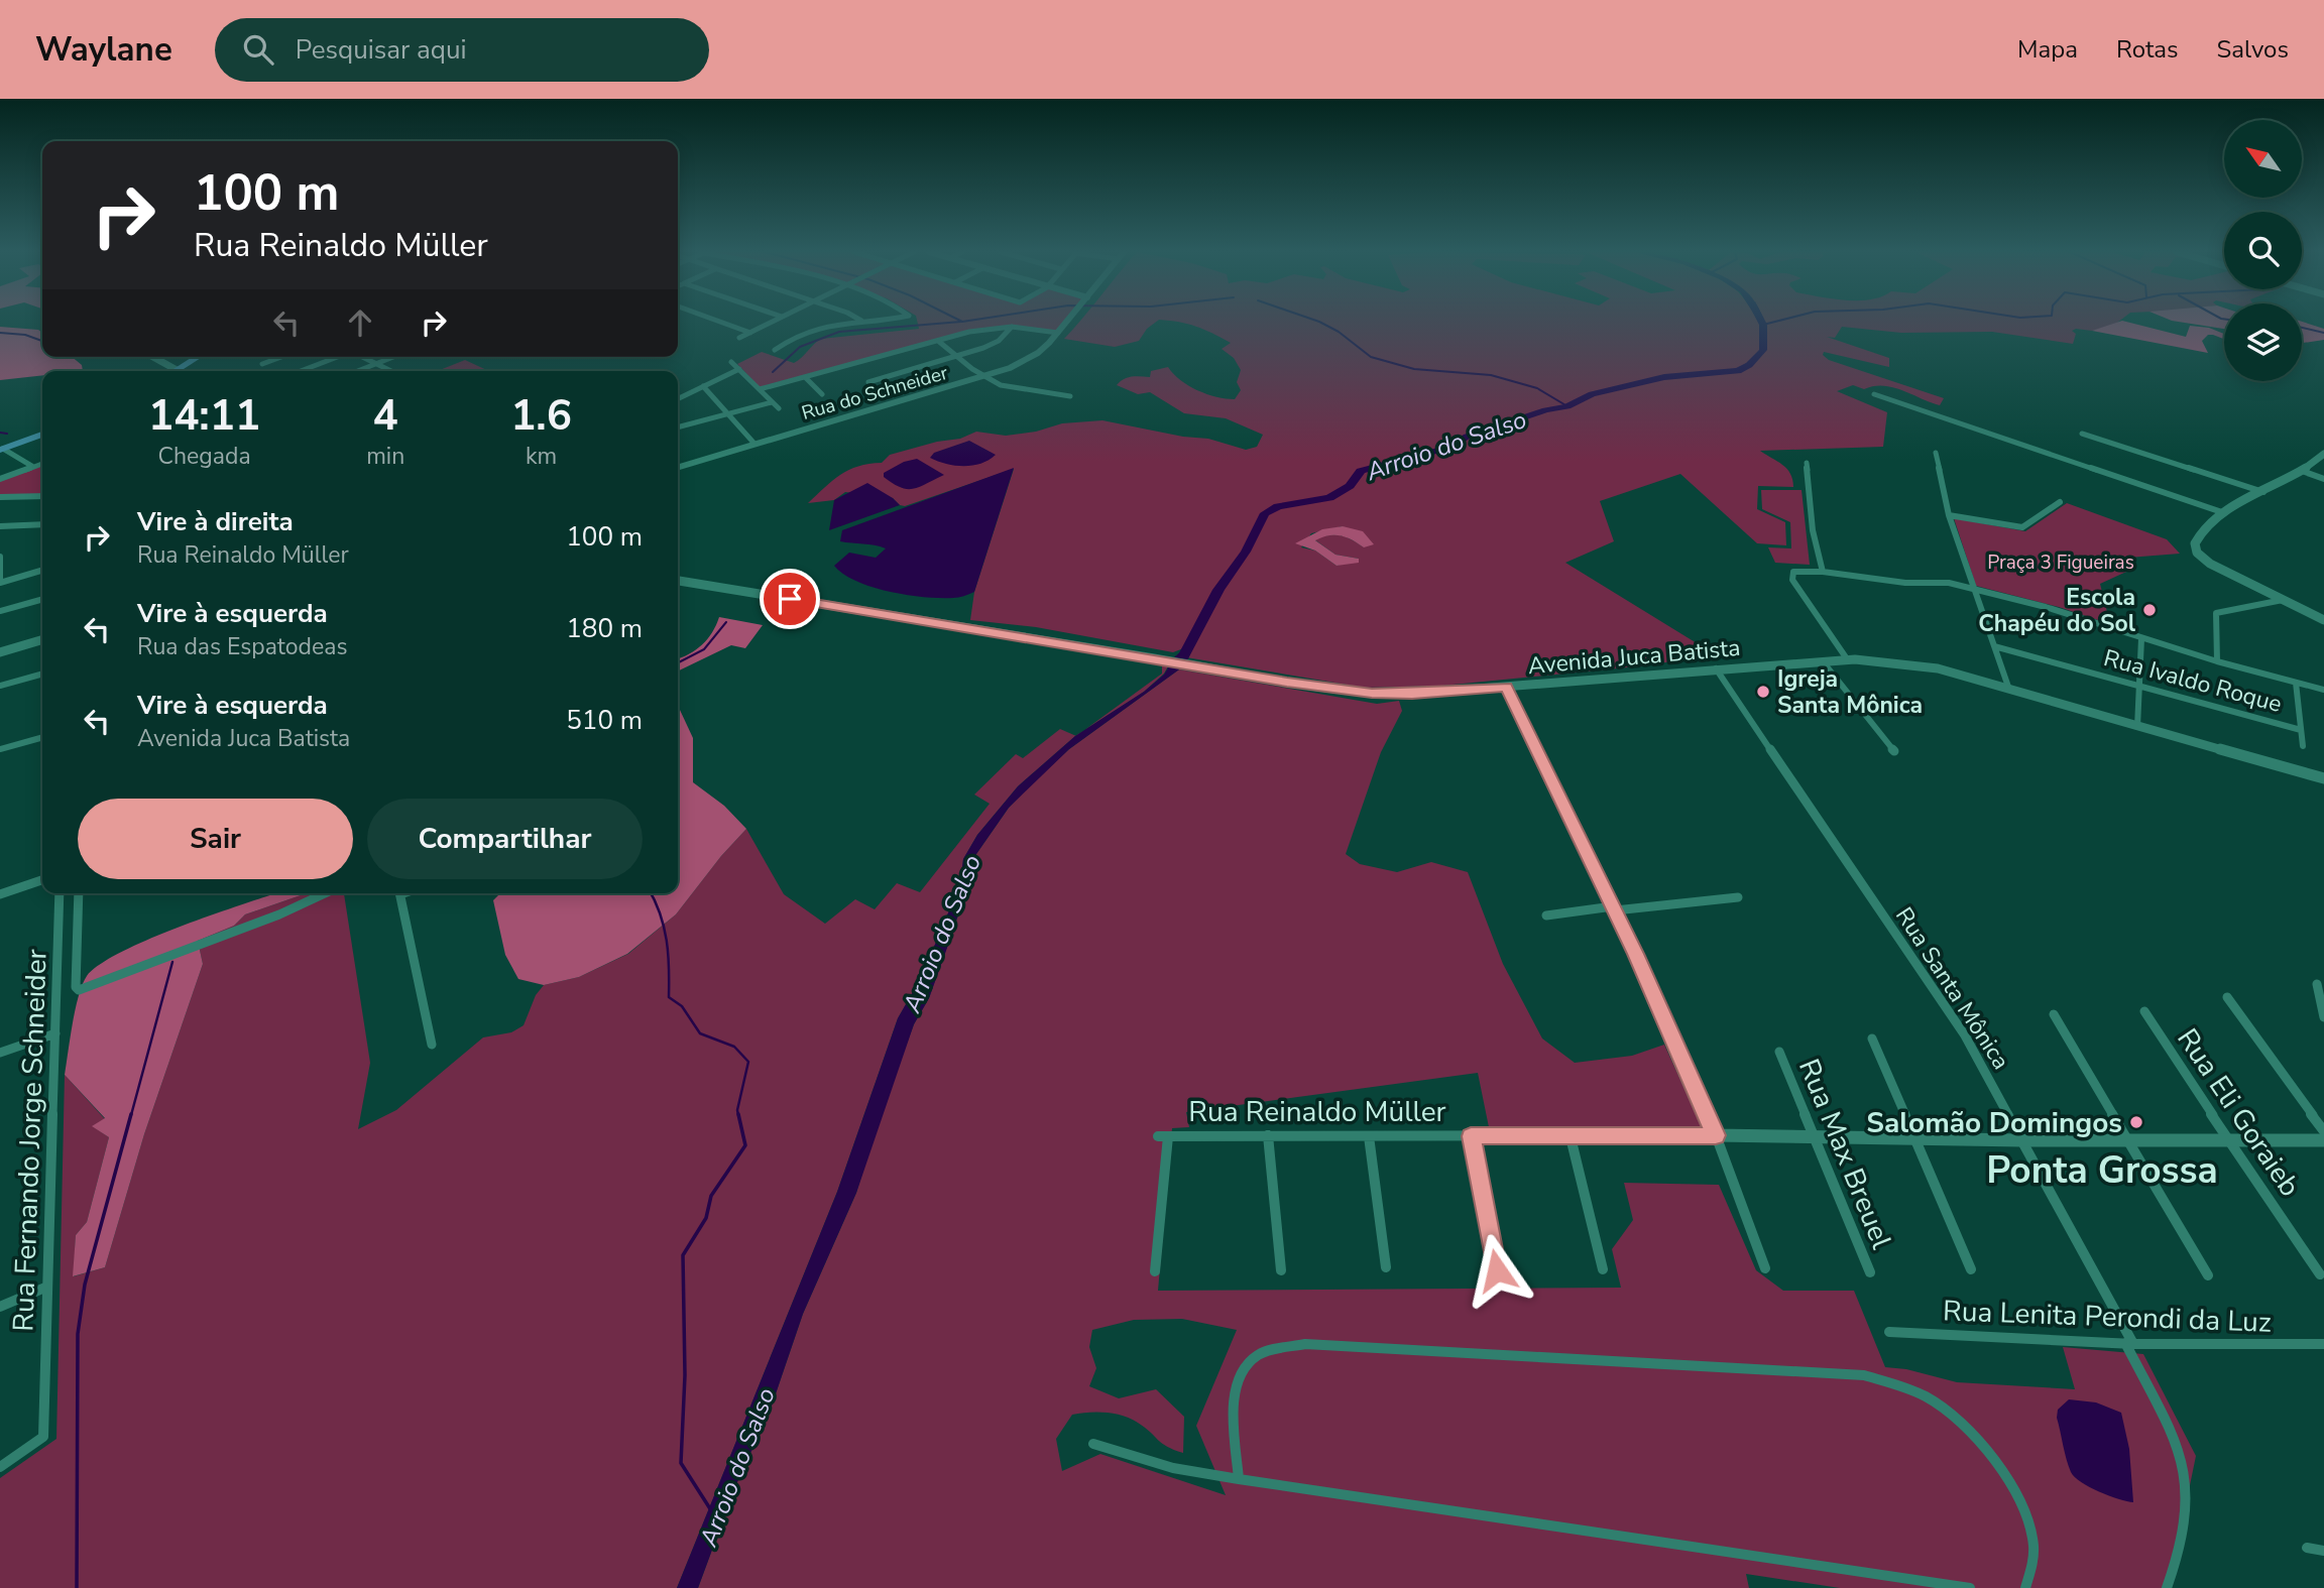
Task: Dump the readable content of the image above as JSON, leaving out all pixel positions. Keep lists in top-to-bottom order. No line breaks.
{"streets":{"main road":["Avenida Juca Batista"],"street":["Rua do Schneider","Rua Ivaldo Roque","Rua Santa Mônica","Rua Reinaldo Müller","Rua Eli Goraieb","Rua Fernando Jorge Schneider","Rua Max Breuel","Rua Lenita Perondi da Luz"]},"crossings":[["Avenida Juca Batista","Rua Santa Mônica"],["Rua Santa Mônica","Rua Reinaldo Müller"],["Rua Santa Mônica","Rua Lenita Perondi da Luz"],["Rua Reinaldo Müller","Rua Eli Goraieb"],["Rua Reinaldo Müller","Rua Max Breuel"]],"districts":["Ponta Grossa"],"water":["Arroio do Salso"],"parks":["Praça 3 Figueiras"],"places":["Escola Chapéu do Sol","Igreja Santa Mônica","Salomão Domingos"],"north":"top left","page":{"header":"Waylane","search":"Pesquisar aqui","nav":["Mapa","Rotas","Salvos"],"turn":["100 m","Rua Reinaldo Müller"],"eta":["14:11","Chegada","4","min","1.6","km"],"list":[{"name":"Vire à direita","note":"Rua Reinaldo Müller","value":"100 m"},{"name":"Vire à esquerda","note":"Rua das Espatodeas","value":"180 m"},{"name":"Vire à esquerda","note":"Avenida Juca Batista","value":"510 m"}],"buttons":["Sair","Compartilhar"]}}
